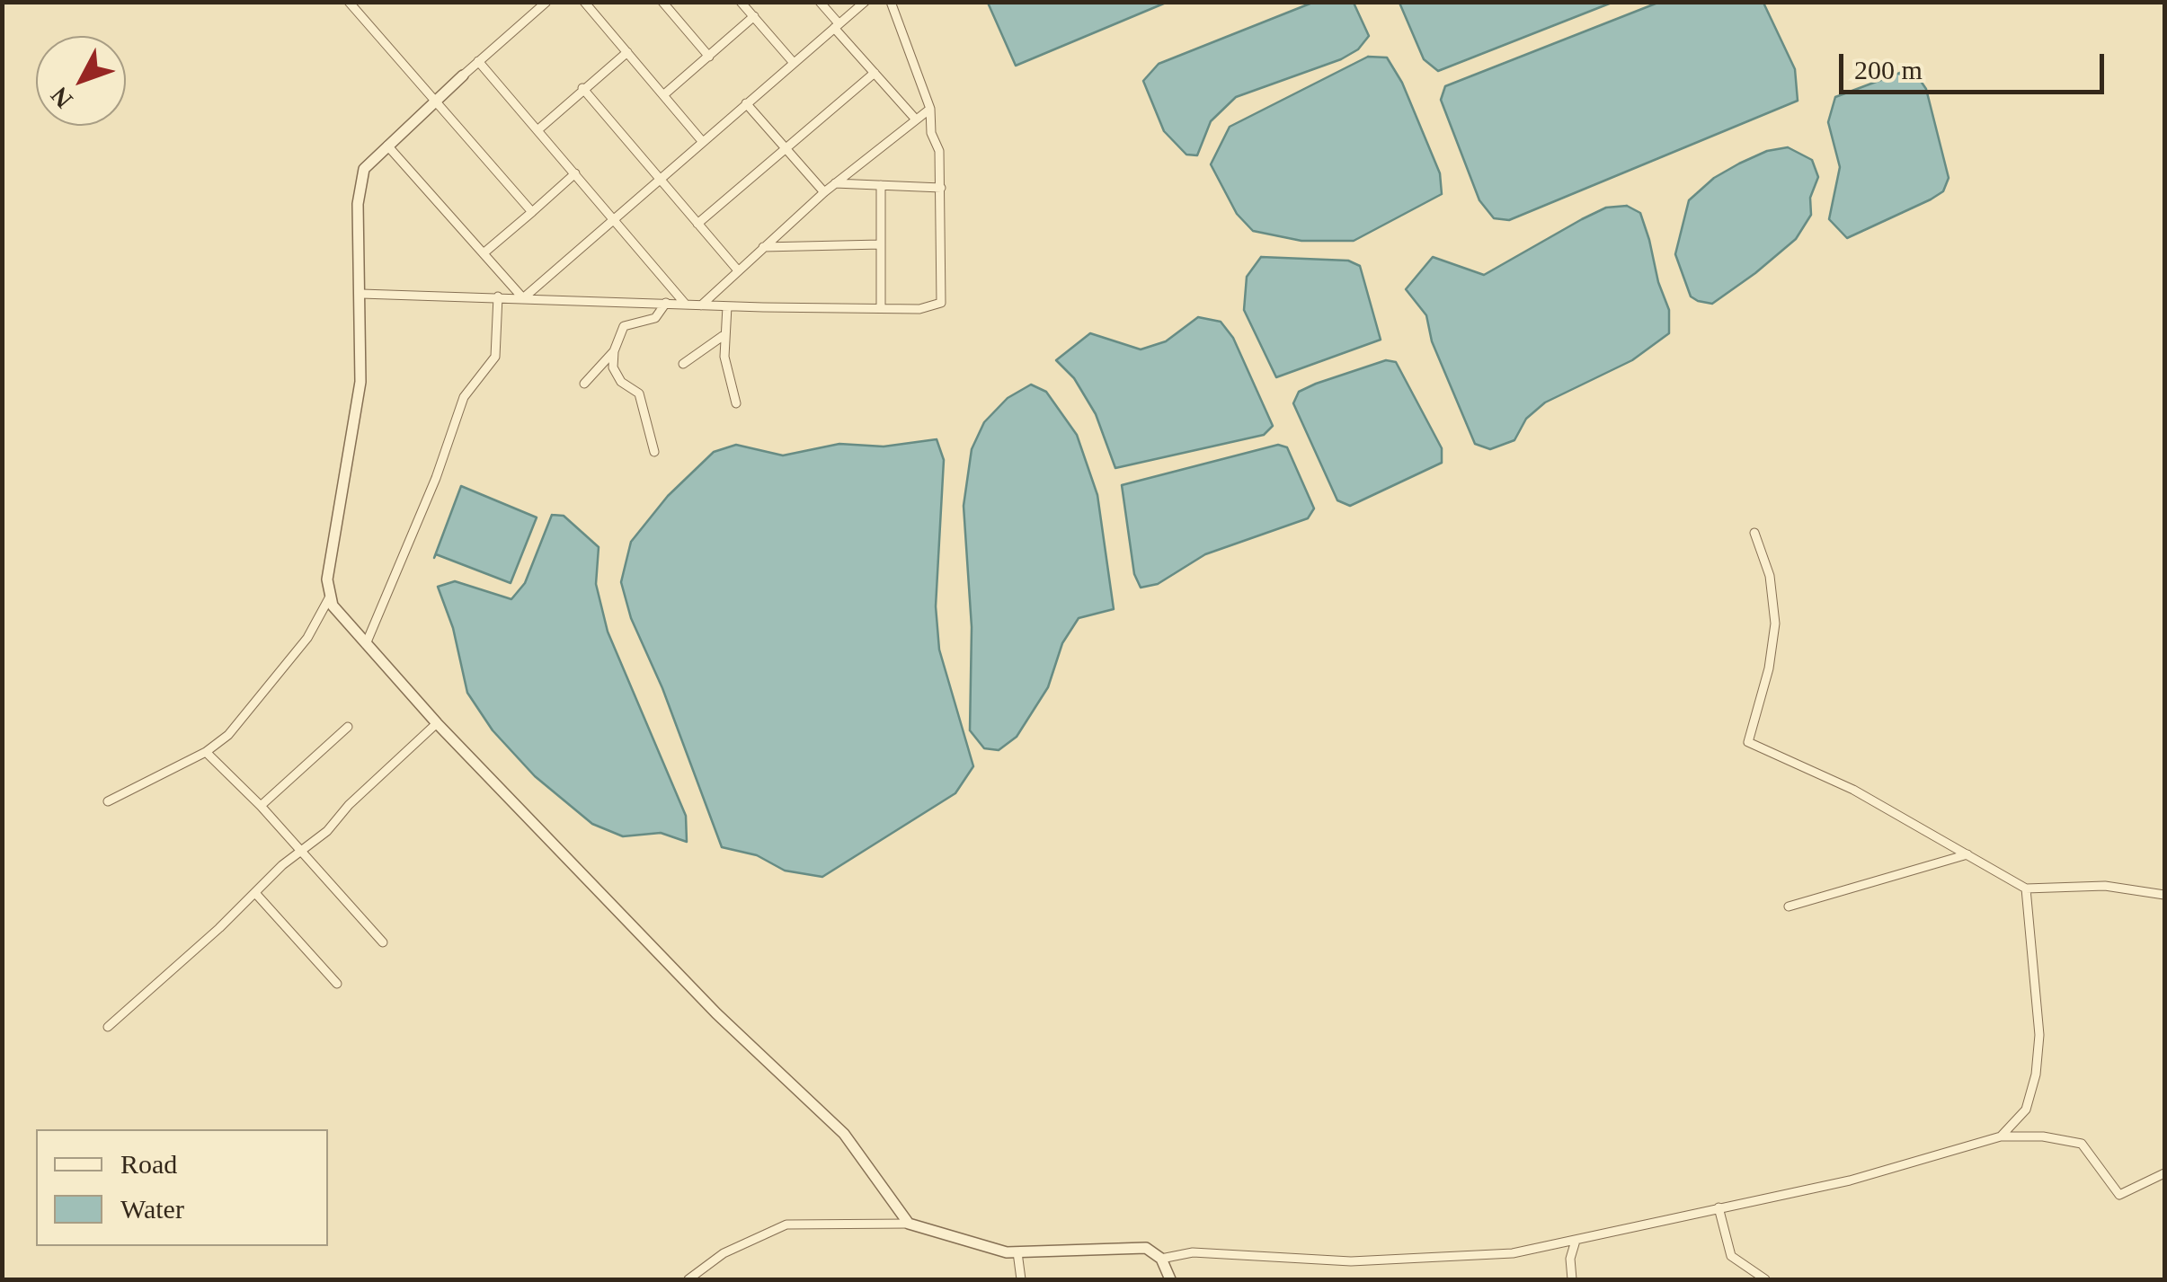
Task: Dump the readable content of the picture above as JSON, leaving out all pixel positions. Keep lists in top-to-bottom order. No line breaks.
{"legend":["Road","Water"],"scale_bar":"200 m","north":"bottom left"}
